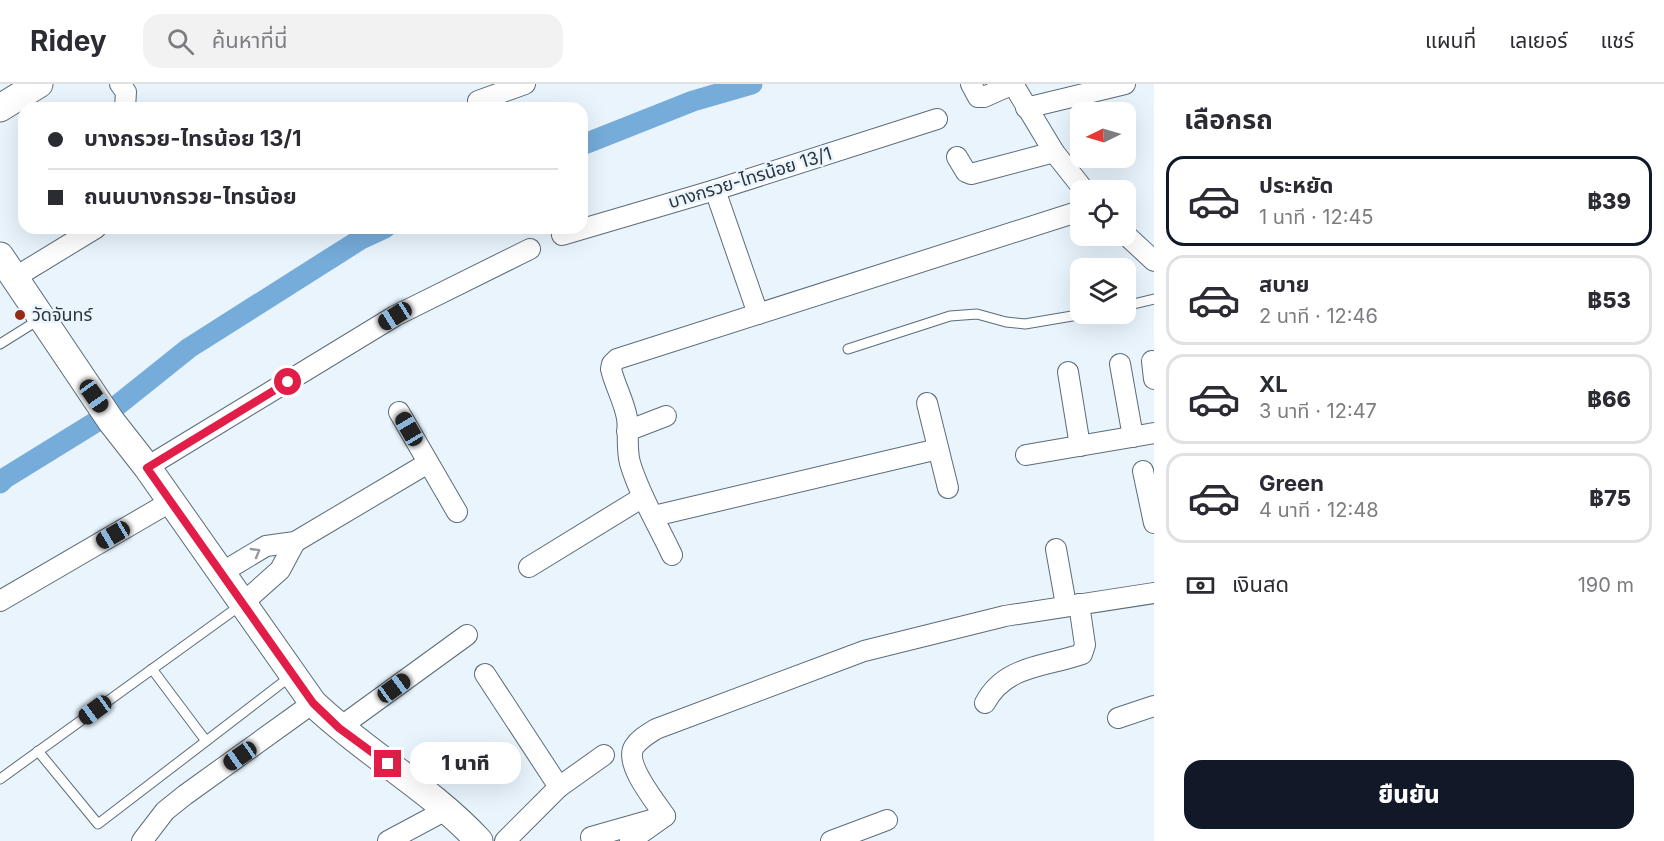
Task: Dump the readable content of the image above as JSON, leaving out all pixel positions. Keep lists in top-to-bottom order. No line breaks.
{"streets":{"street":["บางกรวย-ไทรน้อย 13/1"]},"places":["วัดจันทร์"],"north":"left","page":{"header":"Ridey","search":"ค้นหาที่นี่","nav":["แผนที่","เลเยอร์","แชร์"],"heading":"เลือกรถ","banner":["บางกรวย-ไทรน้อย 13/1","ถนนบางกรวย-ไทรน้อย"],"list":[{"name":"ประหยัด","note":"1 นาที · 12:45","value":"฿39"},{"name":"สบาย","note":"2 นาที · 12:46","value":"฿53"},{"name":"XL","note":"3 นาที · 12:47","value":"฿66"},{"name":"Green","note":"4 นาที · 12:48","value":"฿75"}],"pay":["เงินสด","190 m"],"bubble":"1 นาที","buttons":"ยืนยัน"}}
